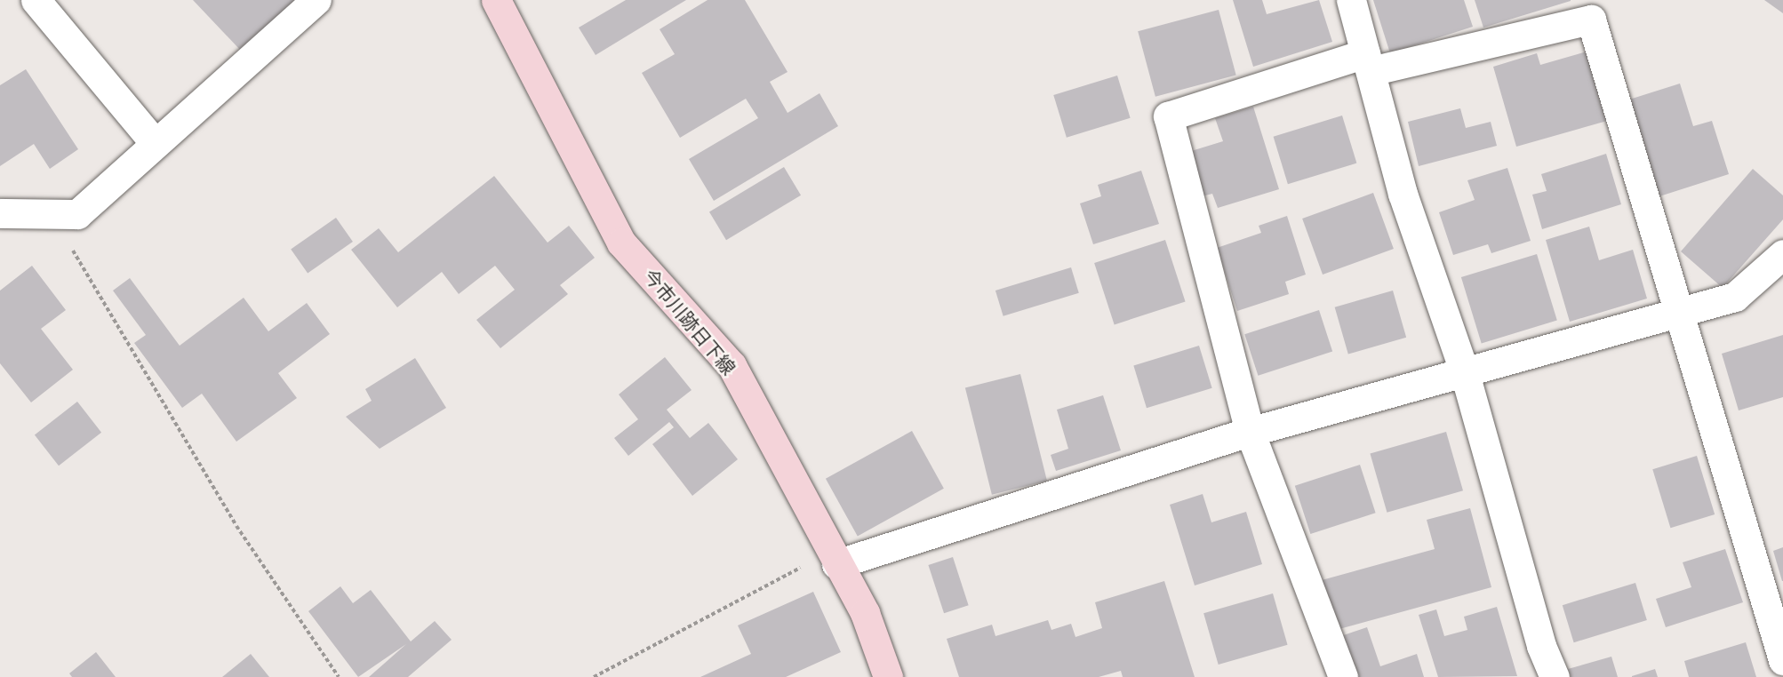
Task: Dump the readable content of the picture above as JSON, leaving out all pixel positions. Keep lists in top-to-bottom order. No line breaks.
{"streets":{"street":["今市川跡日下線"]}}
